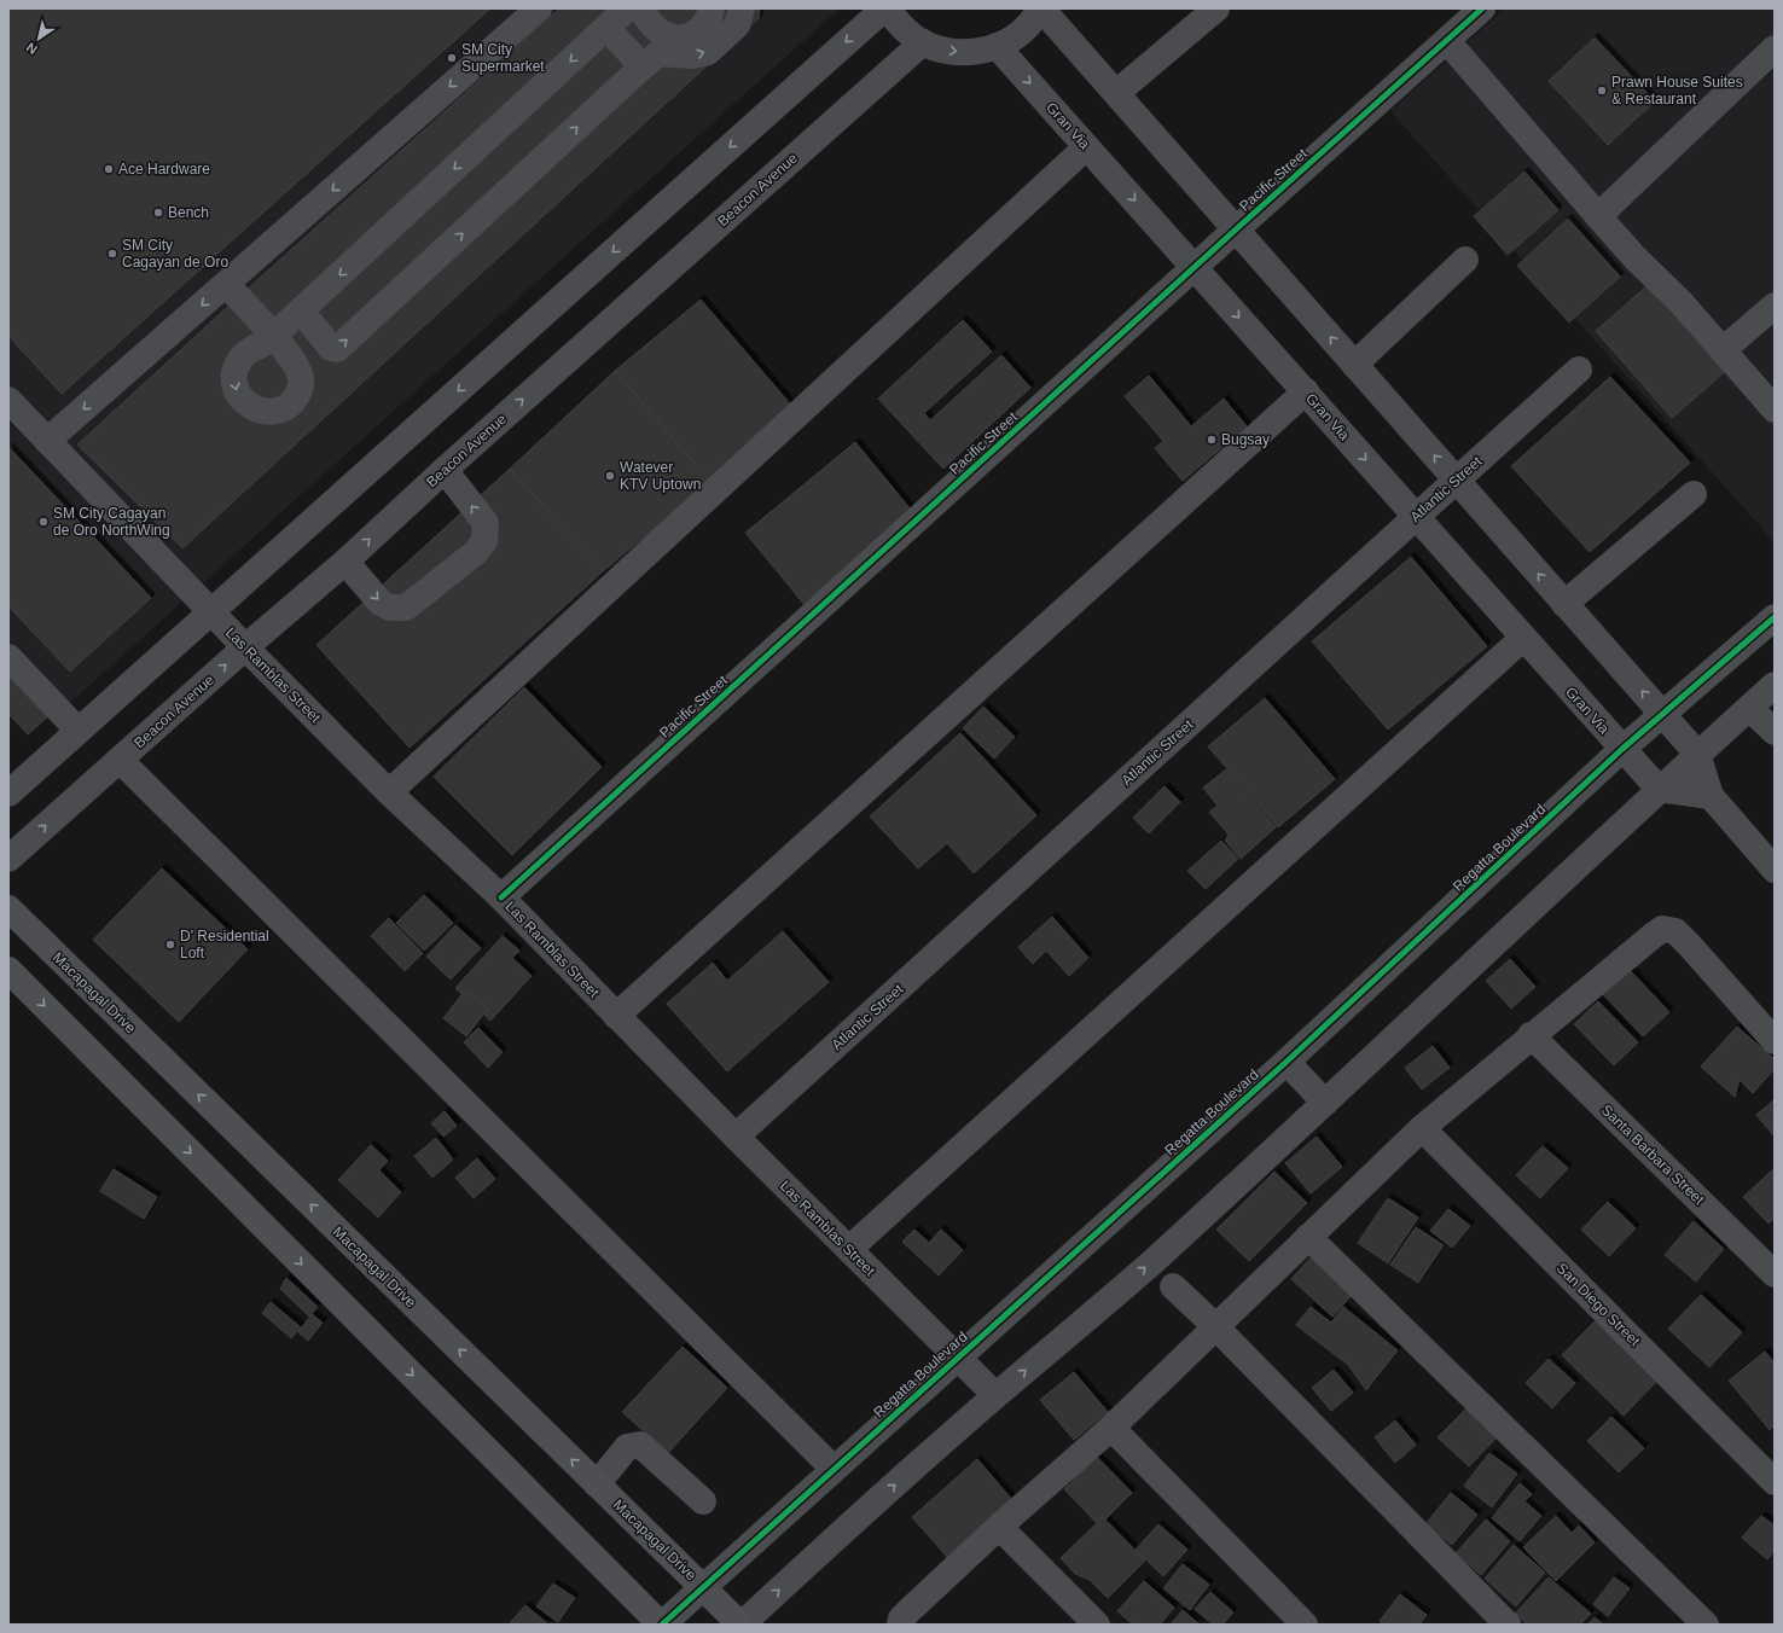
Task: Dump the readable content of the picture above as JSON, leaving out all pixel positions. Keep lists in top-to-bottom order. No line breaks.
{"streets":{"main road":["Macapagal Drive"],"street":["Gran Via","Pacific Street","Beacon Avenue","Atlantic Street","Las Ramblas Street","Regatta Boulevard","Santa Barbara Street","San Diego Street"]},"crossings":[["Gran Via","Pacific Street"],["Gran Via","Atlantic Street"],["Gran Via","Regatta Boulevard"],["Pacific Street","Las Ramblas Street"],["Beacon Avenue","Las Ramblas Street"],["Atlantic Street","Las Ramblas Street"],["Las Ramblas Street","Regatta Boulevard"],["Regatta Boulevard","Macapagal Drive"]],"places":["SM City Supermarket","Prawn House Suites & Restaurant","Ace Hardware","Bench","SM City Cagayan de Oro","Bugsay","Watever KTV Uptown","SM City Cagayan de Oro NorthWing","D' Residential Loft"],"north":"bottom left"}
